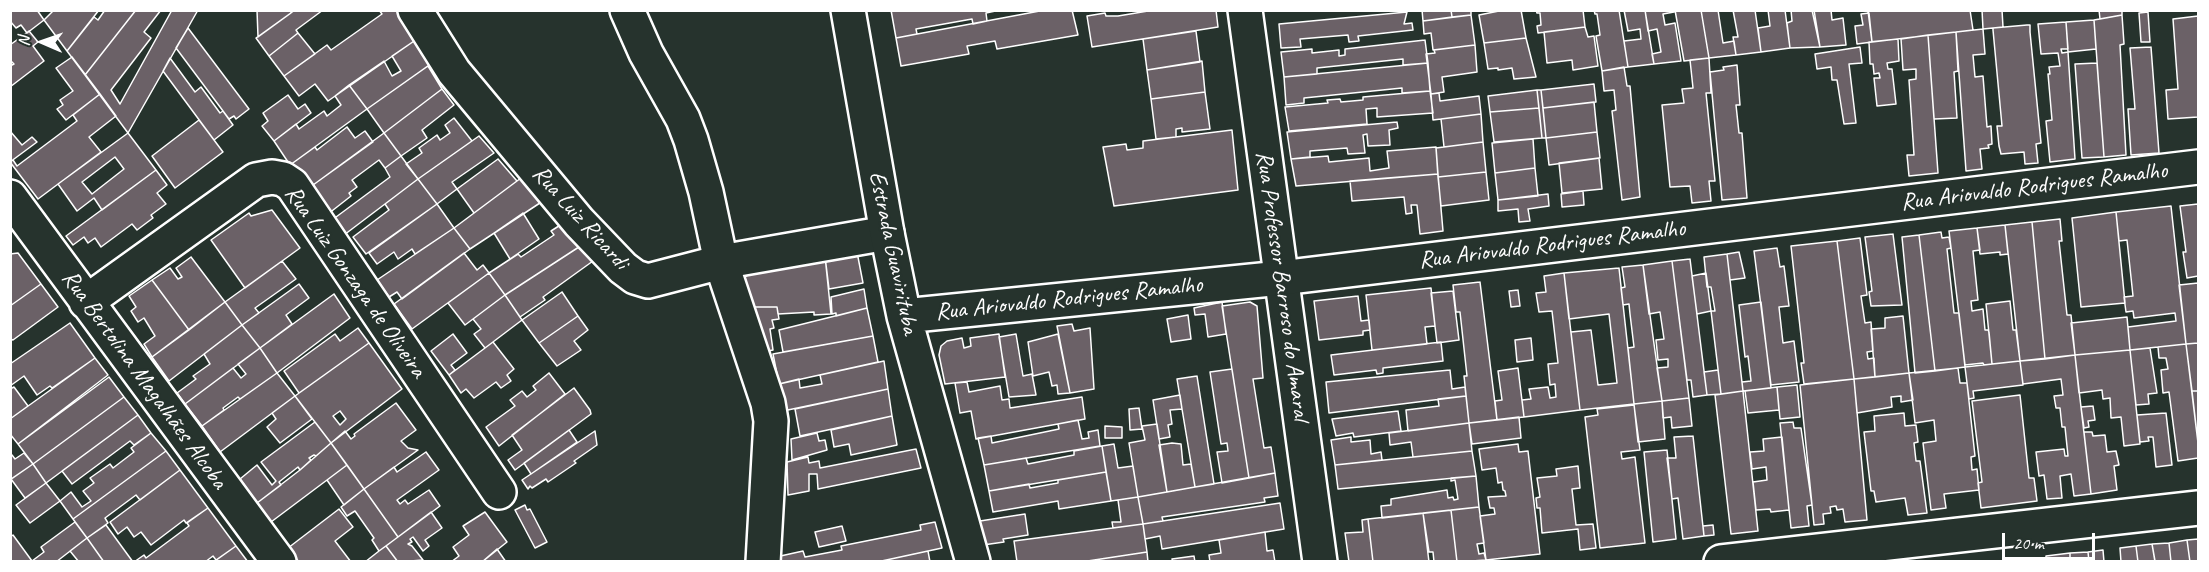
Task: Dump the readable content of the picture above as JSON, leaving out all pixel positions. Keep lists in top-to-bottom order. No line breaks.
{"streets":{"street":["Rua Ariovaldo Rodrigues Ramalho","Rua Luiz Ricardi","Estrada Guavirituba","Rua Luiz Gonzaga de Oliveira","Rua Professor Barroso do Amaral","Rua Bertolina Magalhães Alcoba"]},"crossings":[["Rua Ariovaldo Rodrigues Ramalho","Estrada Guavirituba"],["Rua Ariovaldo Rodrigues Ramalho","Rua Professor Barroso do Amaral"],["Rua Luiz Ricardi","Estrada Guavirituba"],["Rua Luiz Gonzaga de Oliveira","Rua Bertolina Magalhães Alcoba"]],"scale_bar":"20 m","north":"left"}
